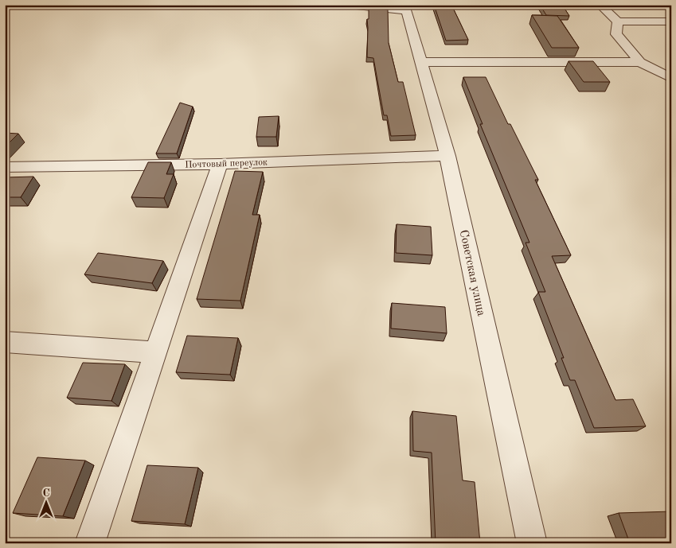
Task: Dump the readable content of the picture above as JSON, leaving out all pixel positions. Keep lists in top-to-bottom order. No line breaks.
{"streets":{"street":["Почтовый переулок","Советская улица"]},"crossings":[["Почтовый переулок","Советская улица"]],"north":"top"}
